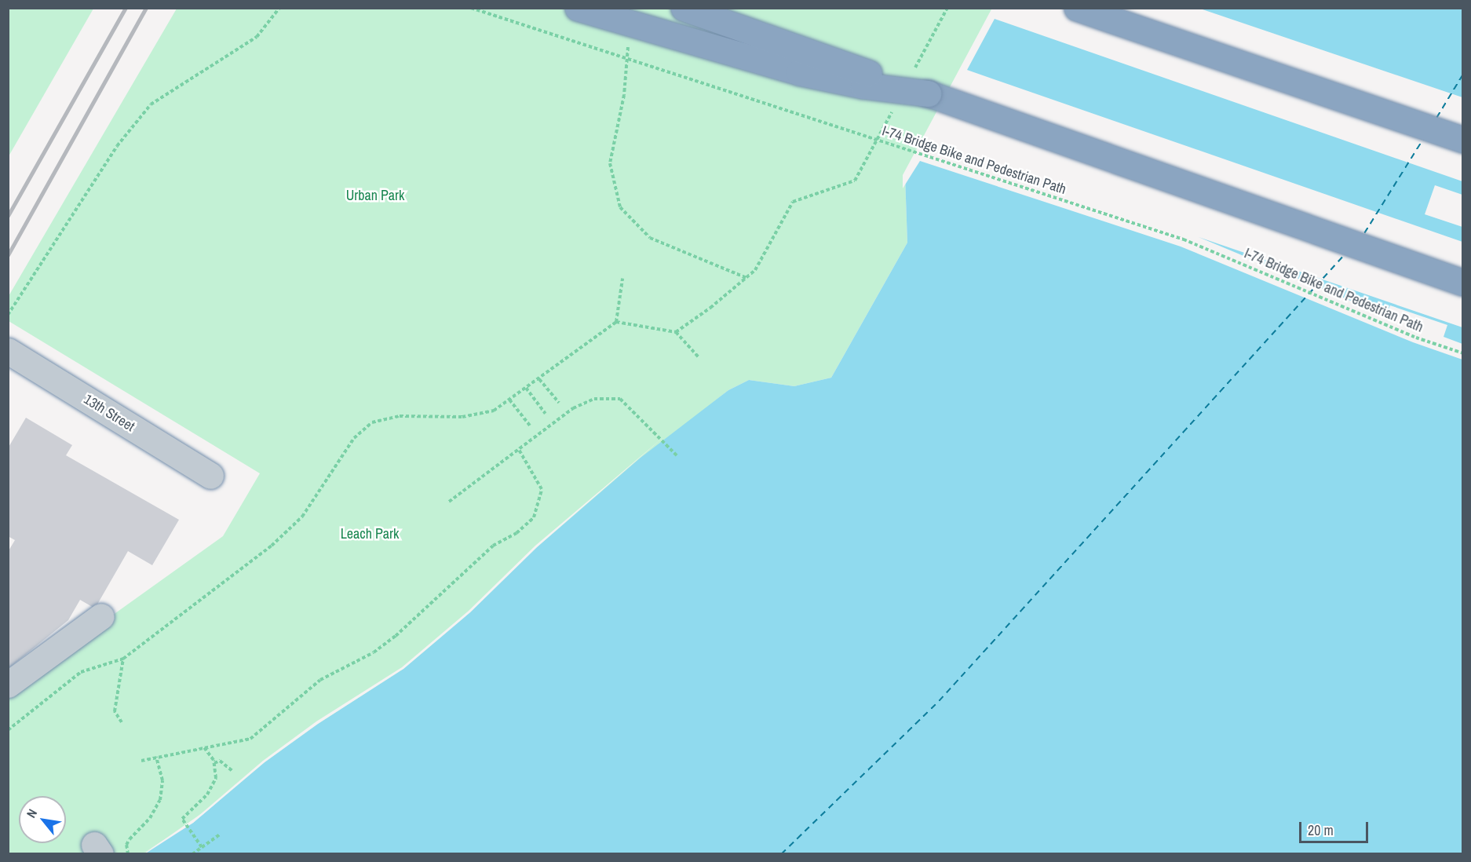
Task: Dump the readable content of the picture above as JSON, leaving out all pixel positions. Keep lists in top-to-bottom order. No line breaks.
{"streets":{"street":["13th Street"],"path":["I-74 Bridge Bike and Pedestrian Path"]},"parks":["Urban Park","Leach Park"],"scale_bar":"20 m","north":"top left"}
